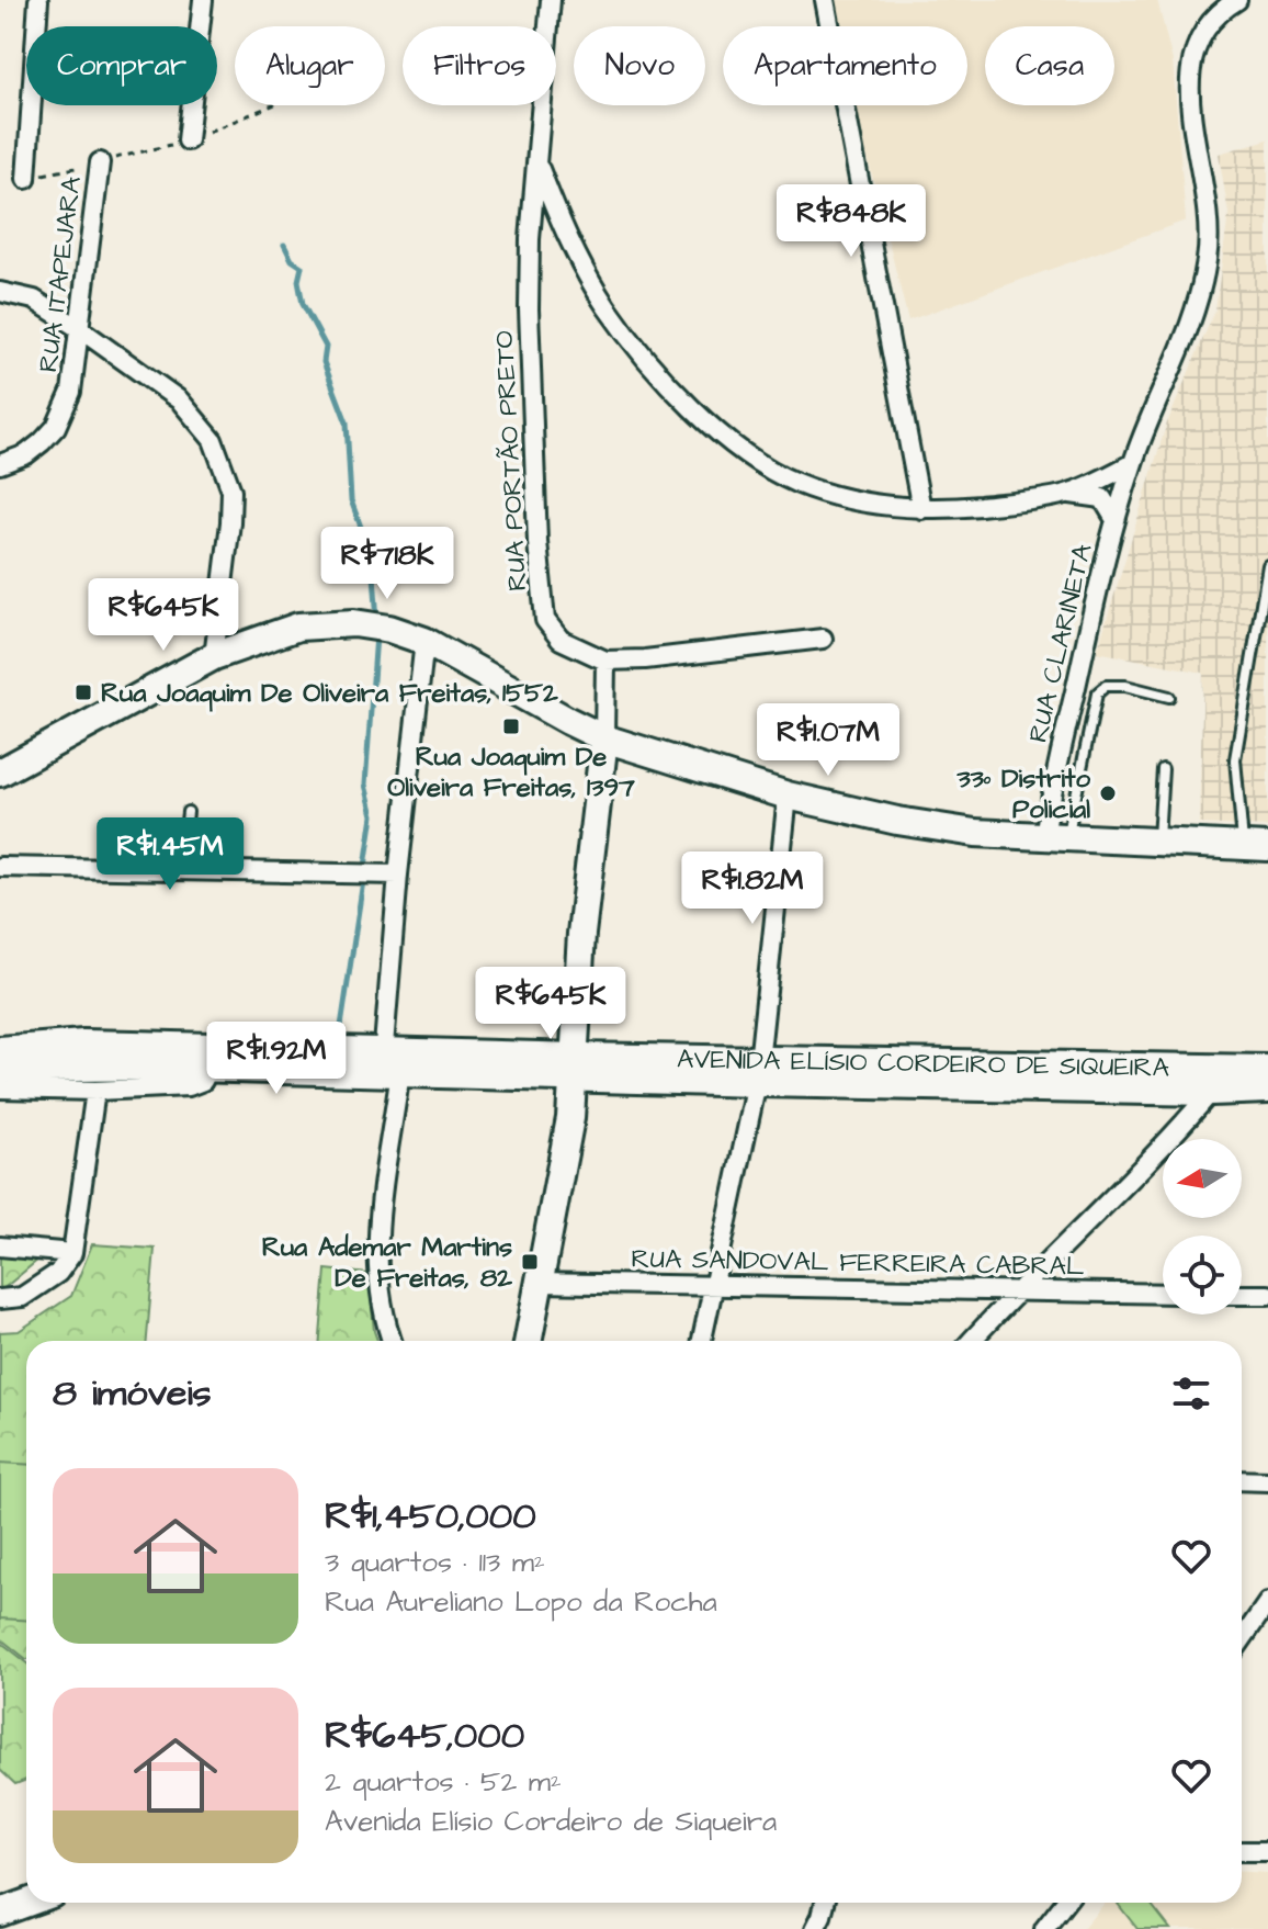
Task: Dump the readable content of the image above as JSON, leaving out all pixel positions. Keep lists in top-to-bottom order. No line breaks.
{"streets":{"street":["RUA ITAPEJARA","RUA PORTÃO PRETO","RUA CLARINETA","AVENIDA ELÍSIO CORDEIRO DE SIQUEIRA","RUA SANDOVAL FERREIRA CABRAL"]},"places":{"transit":["Rua Joaquim De Oliveira Freitas, 1552","Rua Joaquim De Oliveira Freitas, 1397","Rua Ademar Martins De Freitas, 82"],"other":["33º Distrito Policial"]},"north":"left","page":{"chip":["Comprar","Alugar","Filtros","Novo","Apartamento","Casa"],"price":["R$848K","R$718K","R$645K","R$1.07M","R$1.45M","R$1.82M","R$645K","R$1.92M"],"heading":"8 imóveis","list":[{"name":"R$1,450,000","note":"3 quartos · 113 m² · Rua Aureliano Lopo da Rocha"},{"name":"R$645,000","note":"2 quartos · 52 m² · Avenida Elísio Cordeiro de Siqueira"}]}}
